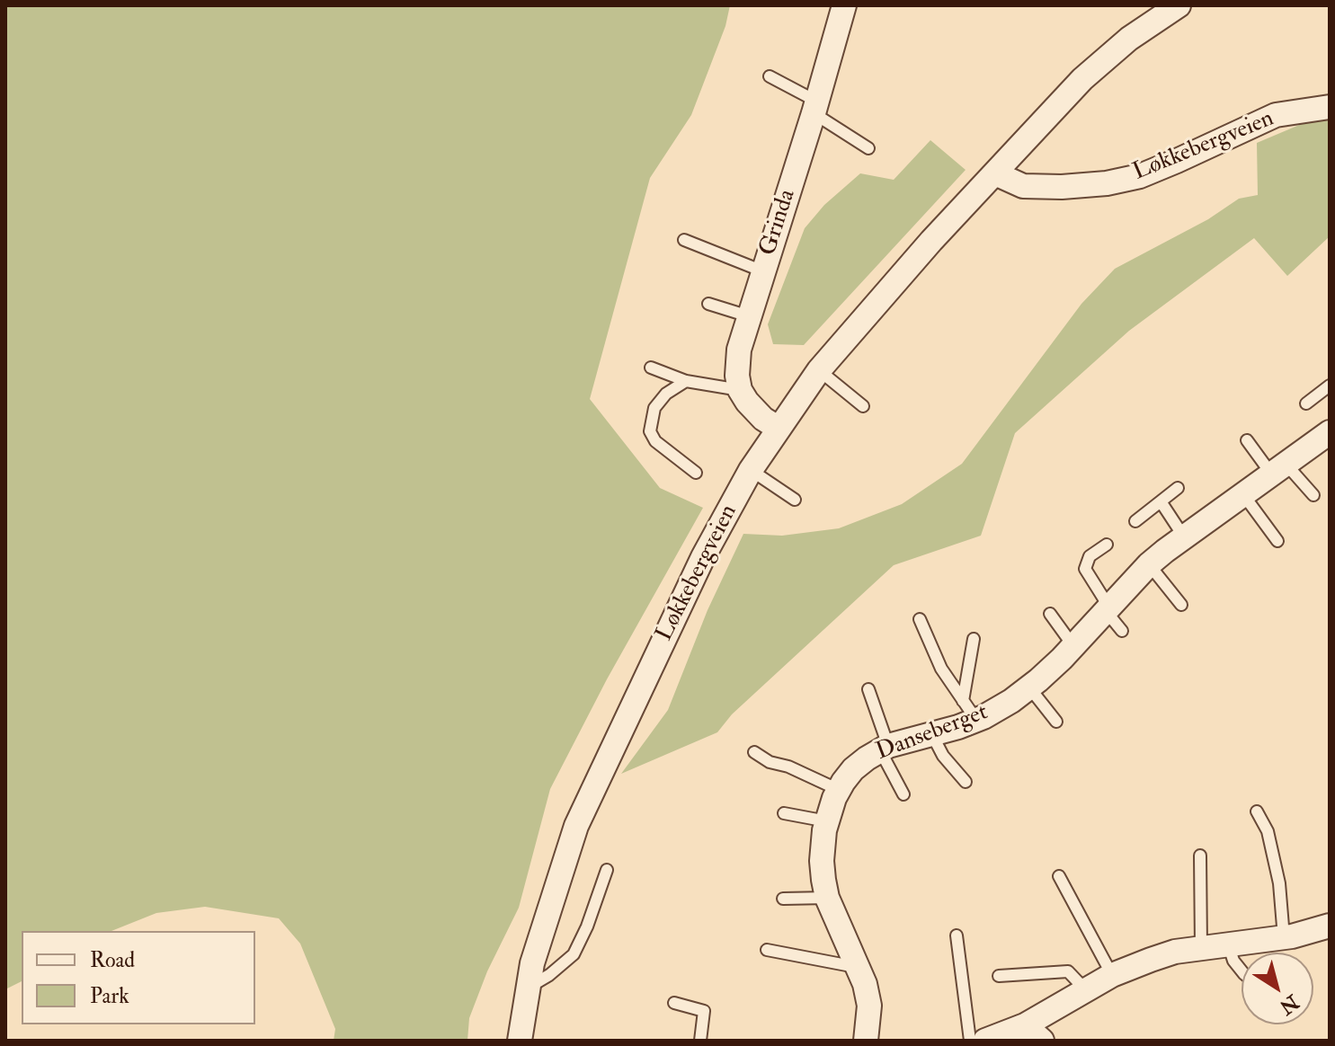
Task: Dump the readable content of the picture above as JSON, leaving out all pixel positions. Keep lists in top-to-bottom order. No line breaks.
{"streets":{"street":["Løkkebergveien","Grinda","Danseberget"]},"legend":["Road","Park"],"north":"bottom right"}
